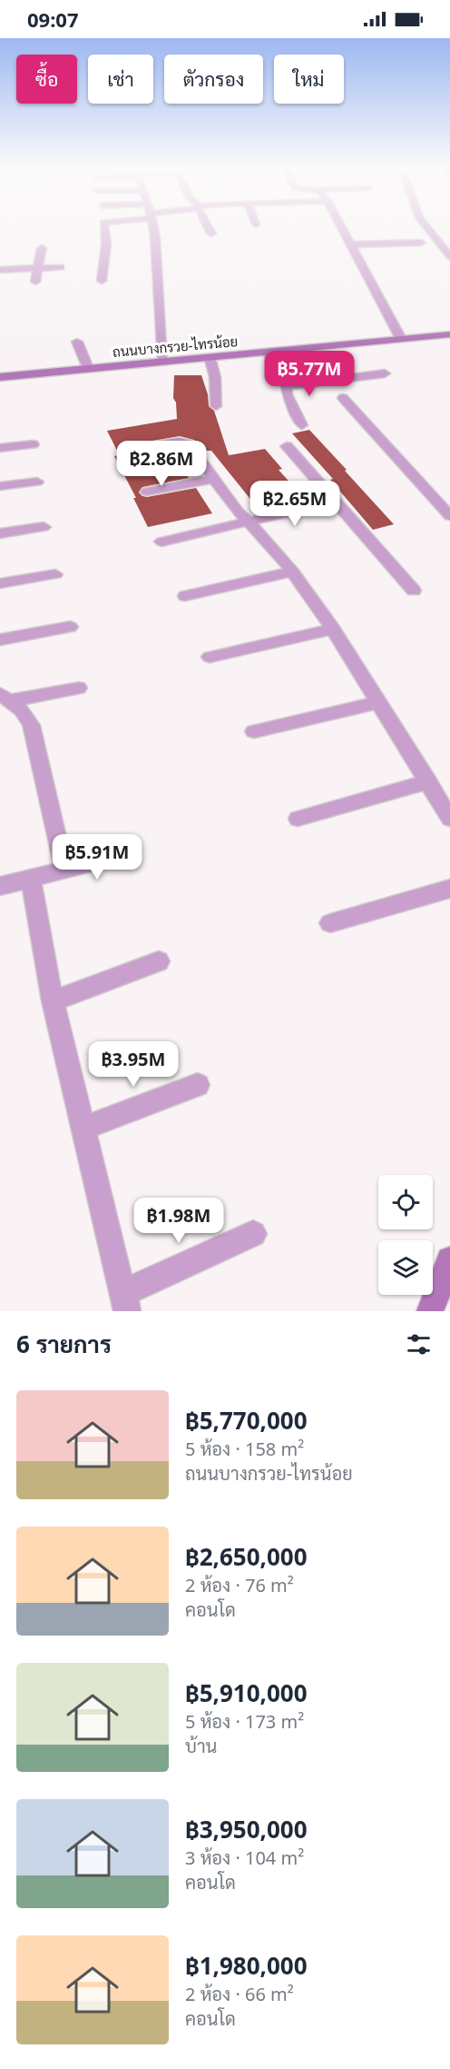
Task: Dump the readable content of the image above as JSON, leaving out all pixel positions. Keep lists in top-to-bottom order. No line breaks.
{"streets":{"main road":["ถนนบางกรวย-ไทรน้อย"]},"page":{"status":"09:07","chip":["ซื้อ","เช่า","ตัวกรอง","ใหม่"],"price":["฿5.77M","฿2.86M","฿2.65M","฿5.91M","฿3.95M","฿1.98M"],"heading":"6 รายการ","list":[{"name":"฿5,770,000","note":"5 ห้อง · 158 m² · ถนนบางกรวย-ไทรน้อย"},{"name":"฿2,650,000","note":"2 ห้อง · 76 m² · คอนโด"},{"name":"฿5,910,000","note":"5 ห้อง · 173 m² · บ้าน"},{"name":"฿3,950,000","note":"3 ห้อง · 104 m² · คอนโด"},{"name":"฿1,980,000","note":"2 ห้อง · 66 m² · คอนโด"}]}}
